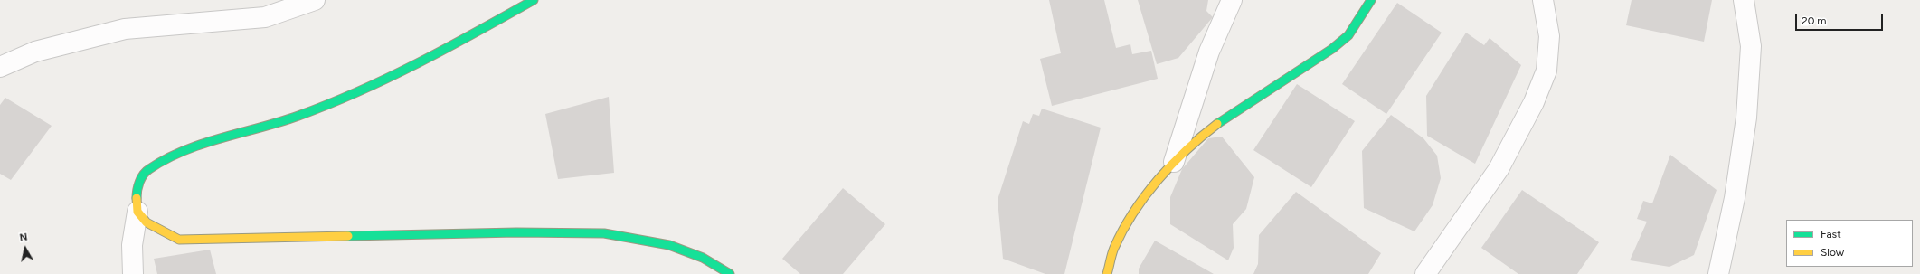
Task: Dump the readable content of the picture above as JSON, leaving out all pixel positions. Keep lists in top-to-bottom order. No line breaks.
{"legend":["Fast","Slow"],"scale_bar":"20 m","north":"top"}
